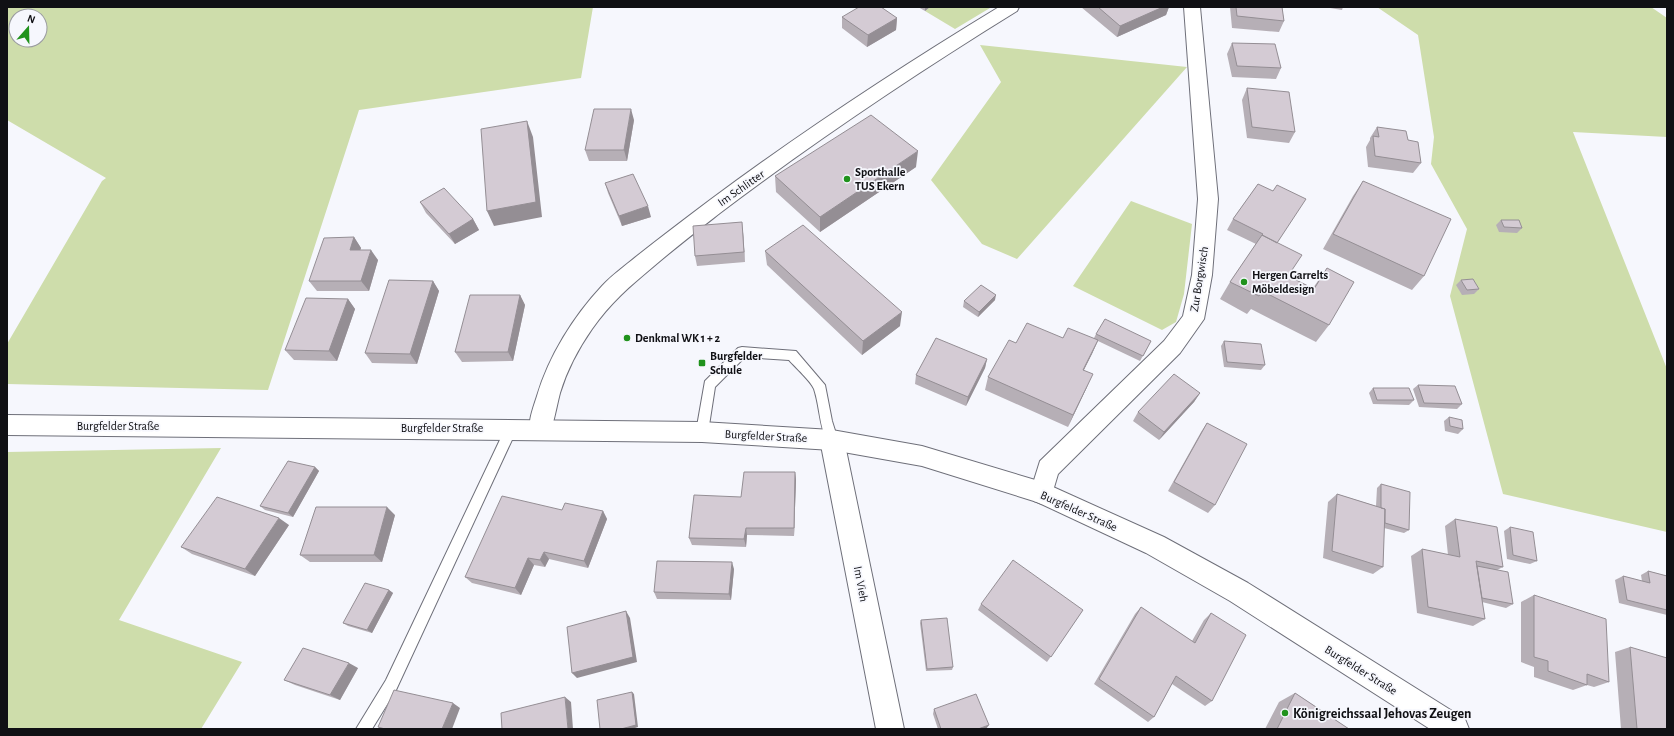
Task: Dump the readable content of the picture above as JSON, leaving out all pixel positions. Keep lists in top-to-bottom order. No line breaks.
{"streets":{"street":["Im Schlitter","Zur Borgwisch","Burgfelder Straße","Im Vieh"]},"crossings":[["Im Schlitter","Burgfelder Straße"],["Zur Borgwisch","Burgfelder Straße"],["Burgfelder Straße","Im Vieh"]],"places":{"other":["Sporthalle TUS Ekern","Hergen Garrelts Möbeldesign","Denkmal WK 1 + 2","Königreichssaal Jehovas Zeugen"],"transit":["Burgfelder Schule"]},"north":"top"}
